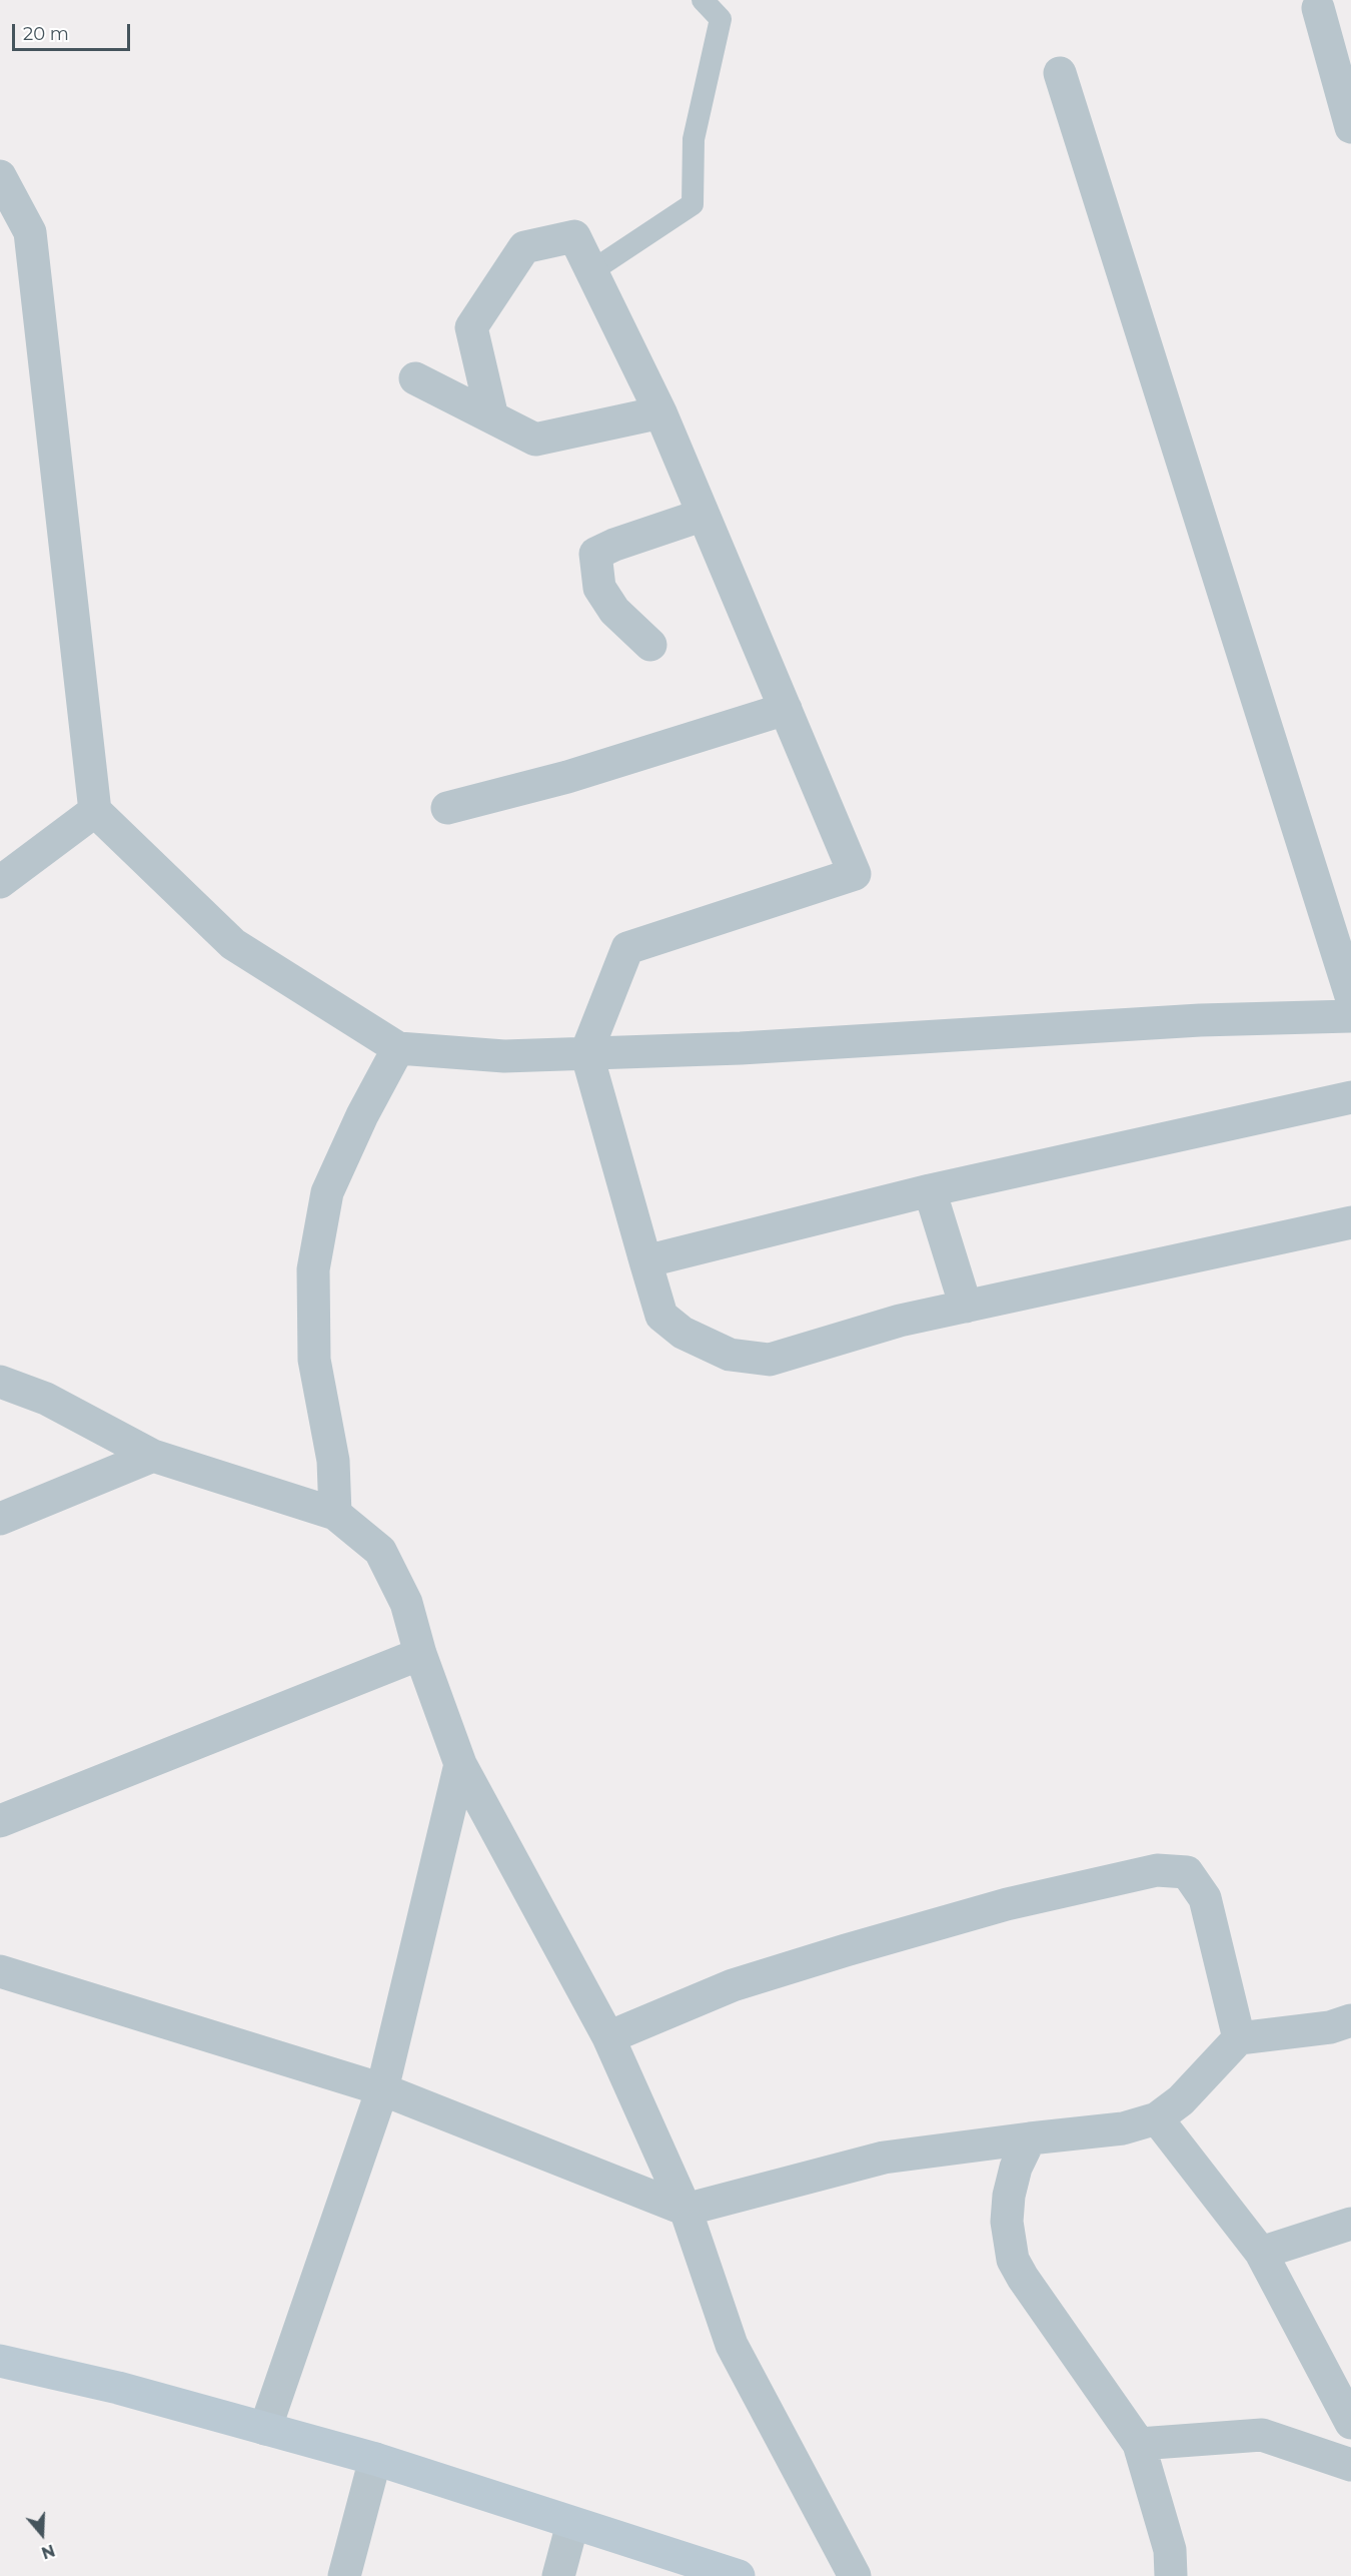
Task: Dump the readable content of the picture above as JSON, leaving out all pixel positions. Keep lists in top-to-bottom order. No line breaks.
{"scale_bar":"20 m","north":"bottom"}
